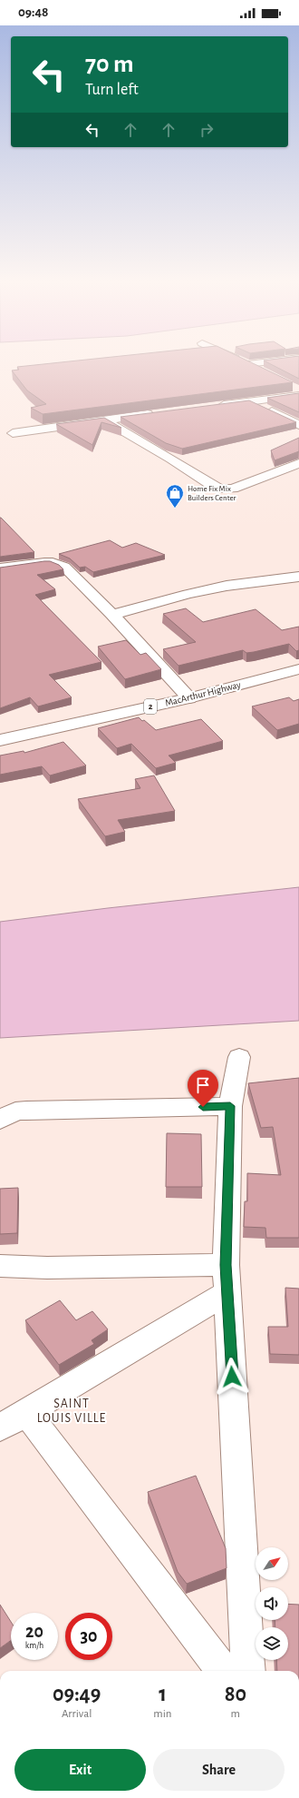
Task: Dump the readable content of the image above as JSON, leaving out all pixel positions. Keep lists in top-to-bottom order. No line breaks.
{"streets":{"main road":["MacArthur Highway","2"]},"districts":["SAINT LOUIS VILLE"],"places":{"shop":["Home Fix Mix Builders Center"]},"north":"top right","page":{"status":"09:48","turn":["70 m","Turn left"],"speed":"20 km/h","limit":"30","eta":["09:49","Arrival","1","min","80","m"],"buttons":["Exit","Share"]}}
